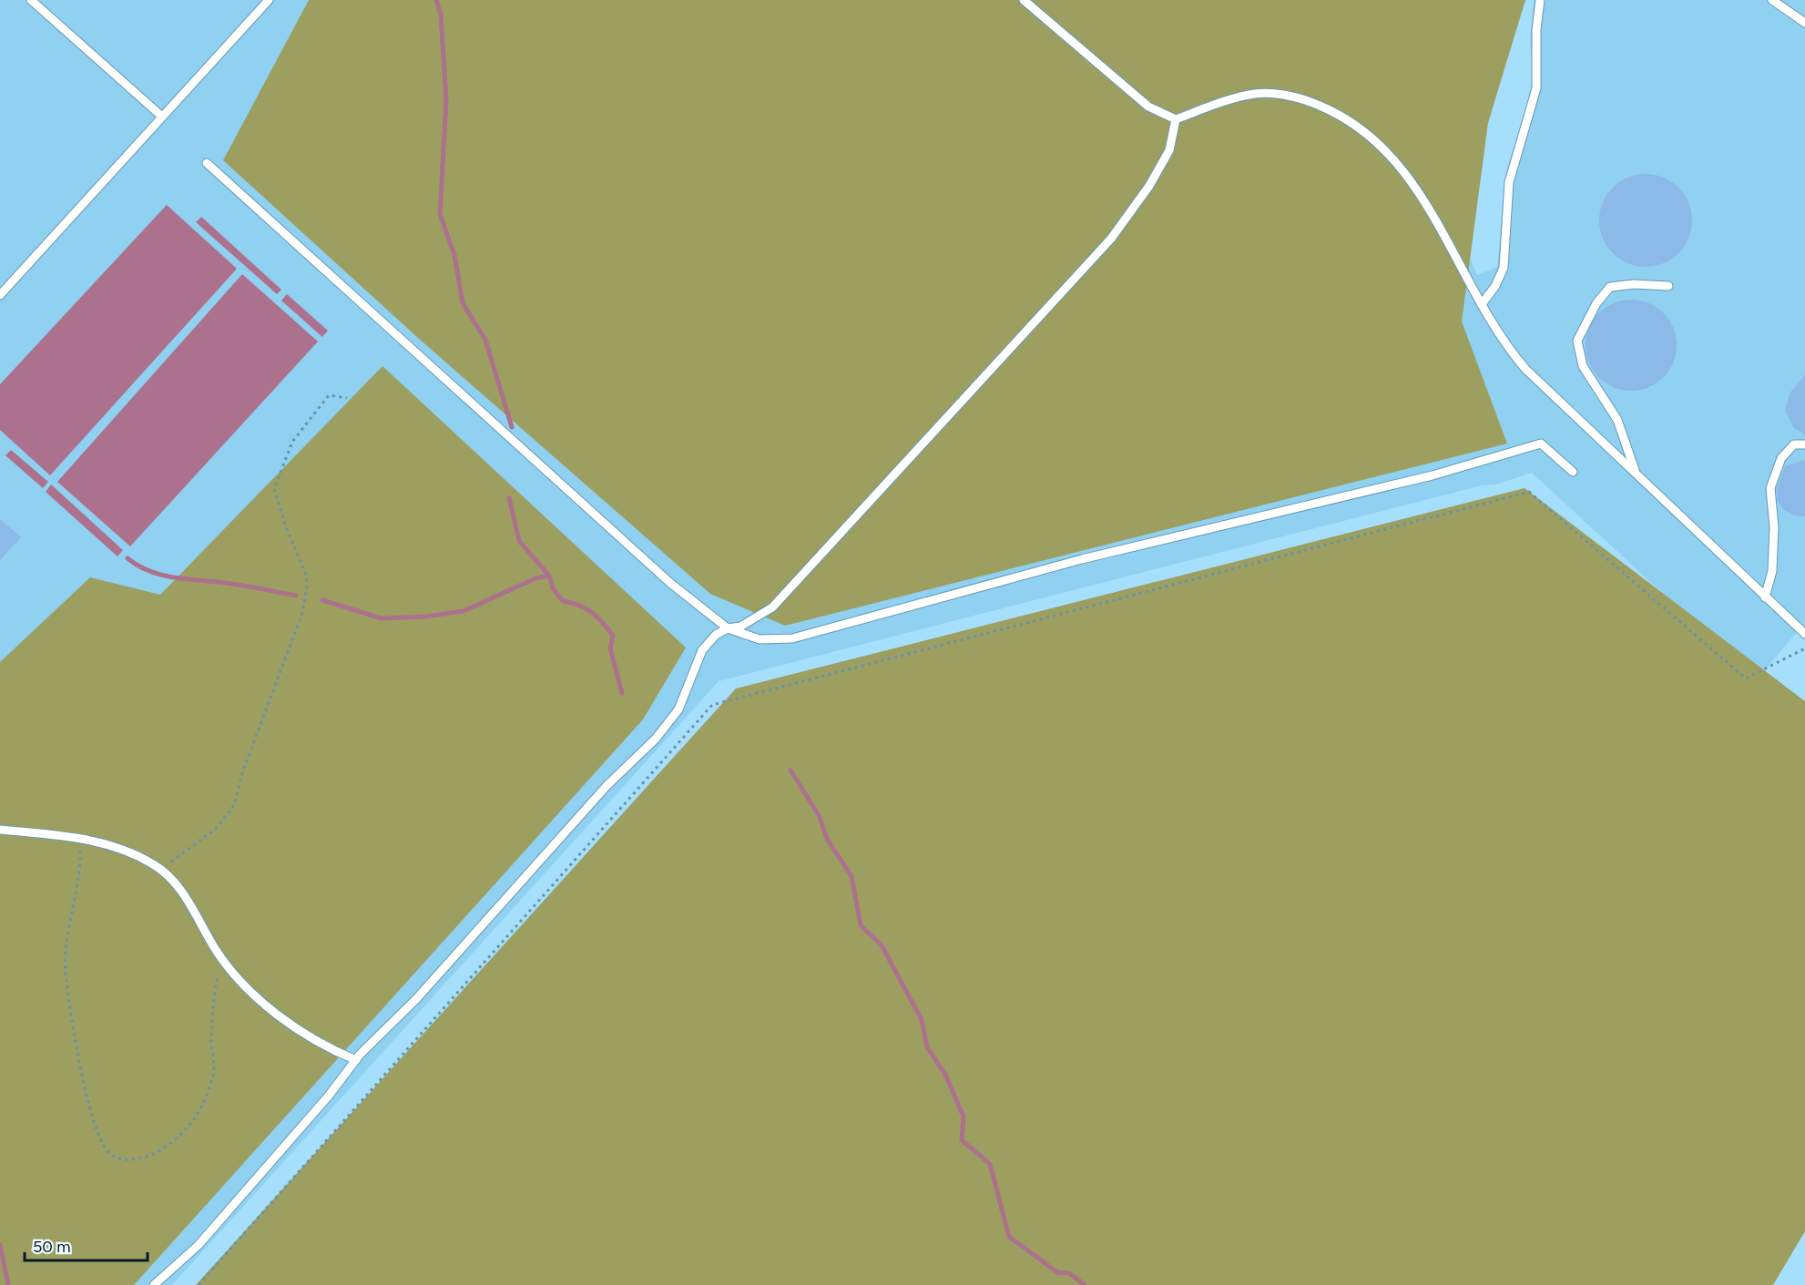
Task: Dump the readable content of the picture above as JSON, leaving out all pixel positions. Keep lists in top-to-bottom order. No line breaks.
{"scale_bar":"50 m"}
